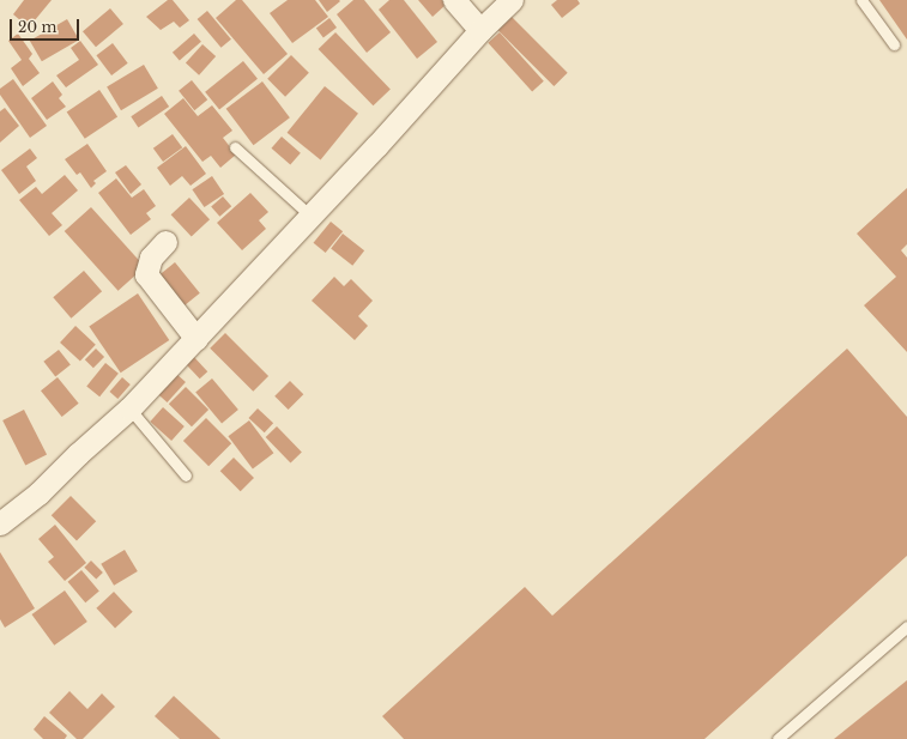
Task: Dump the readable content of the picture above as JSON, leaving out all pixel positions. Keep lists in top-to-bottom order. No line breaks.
{"scale_bar":"20 m"}
